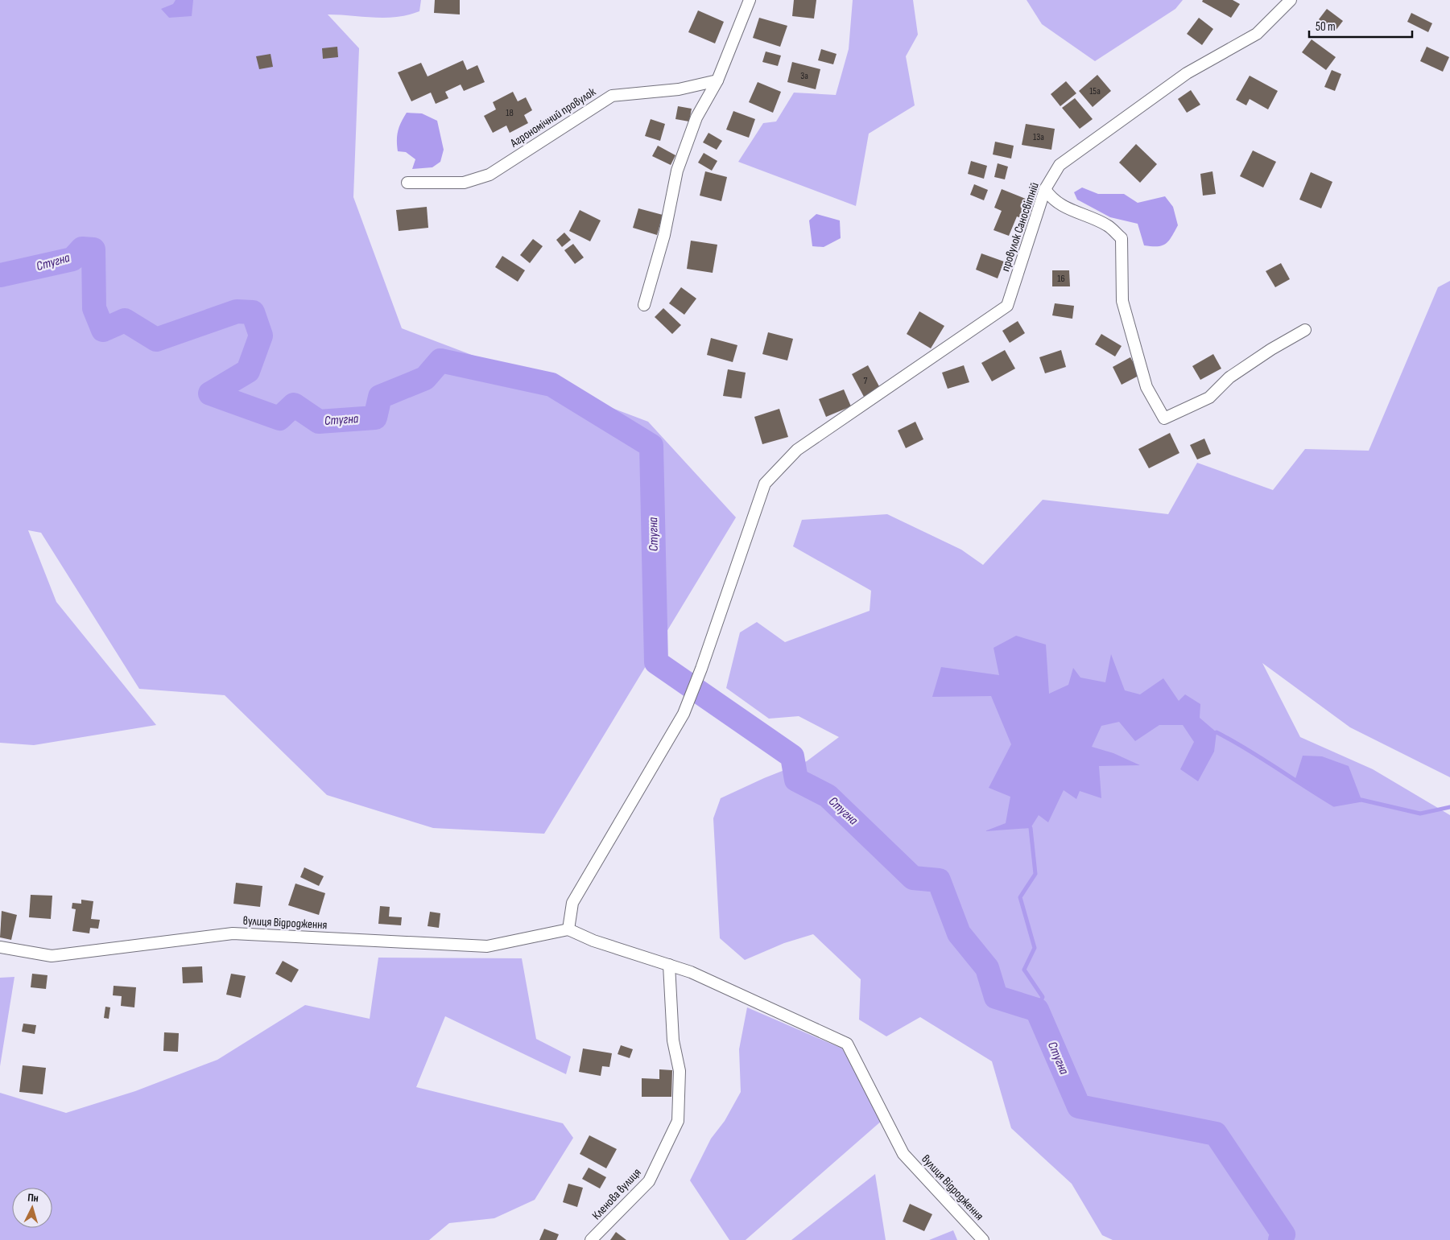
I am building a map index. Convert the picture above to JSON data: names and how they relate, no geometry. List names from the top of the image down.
{
  "streets": {
    "street": [
      "Агрономічний провулок",
      "провулок Саносвітній",
      "вулиця Відродження",
      "Кленова вулиця"
    ]
  },
  "crossings": [
    ["провулок Саносвітній", "вулиця Відродження"],
    ["вулиця Відродження", "Кленова вулиця"]
  ],
  "water": ["Стугна"],
  "house_numbers": [
    "3а",
    "15а",
    "18",
    "13а",
    "16",
    "7"
  ],
  "scale_bar": "50 m",
  "north": "top"
}
